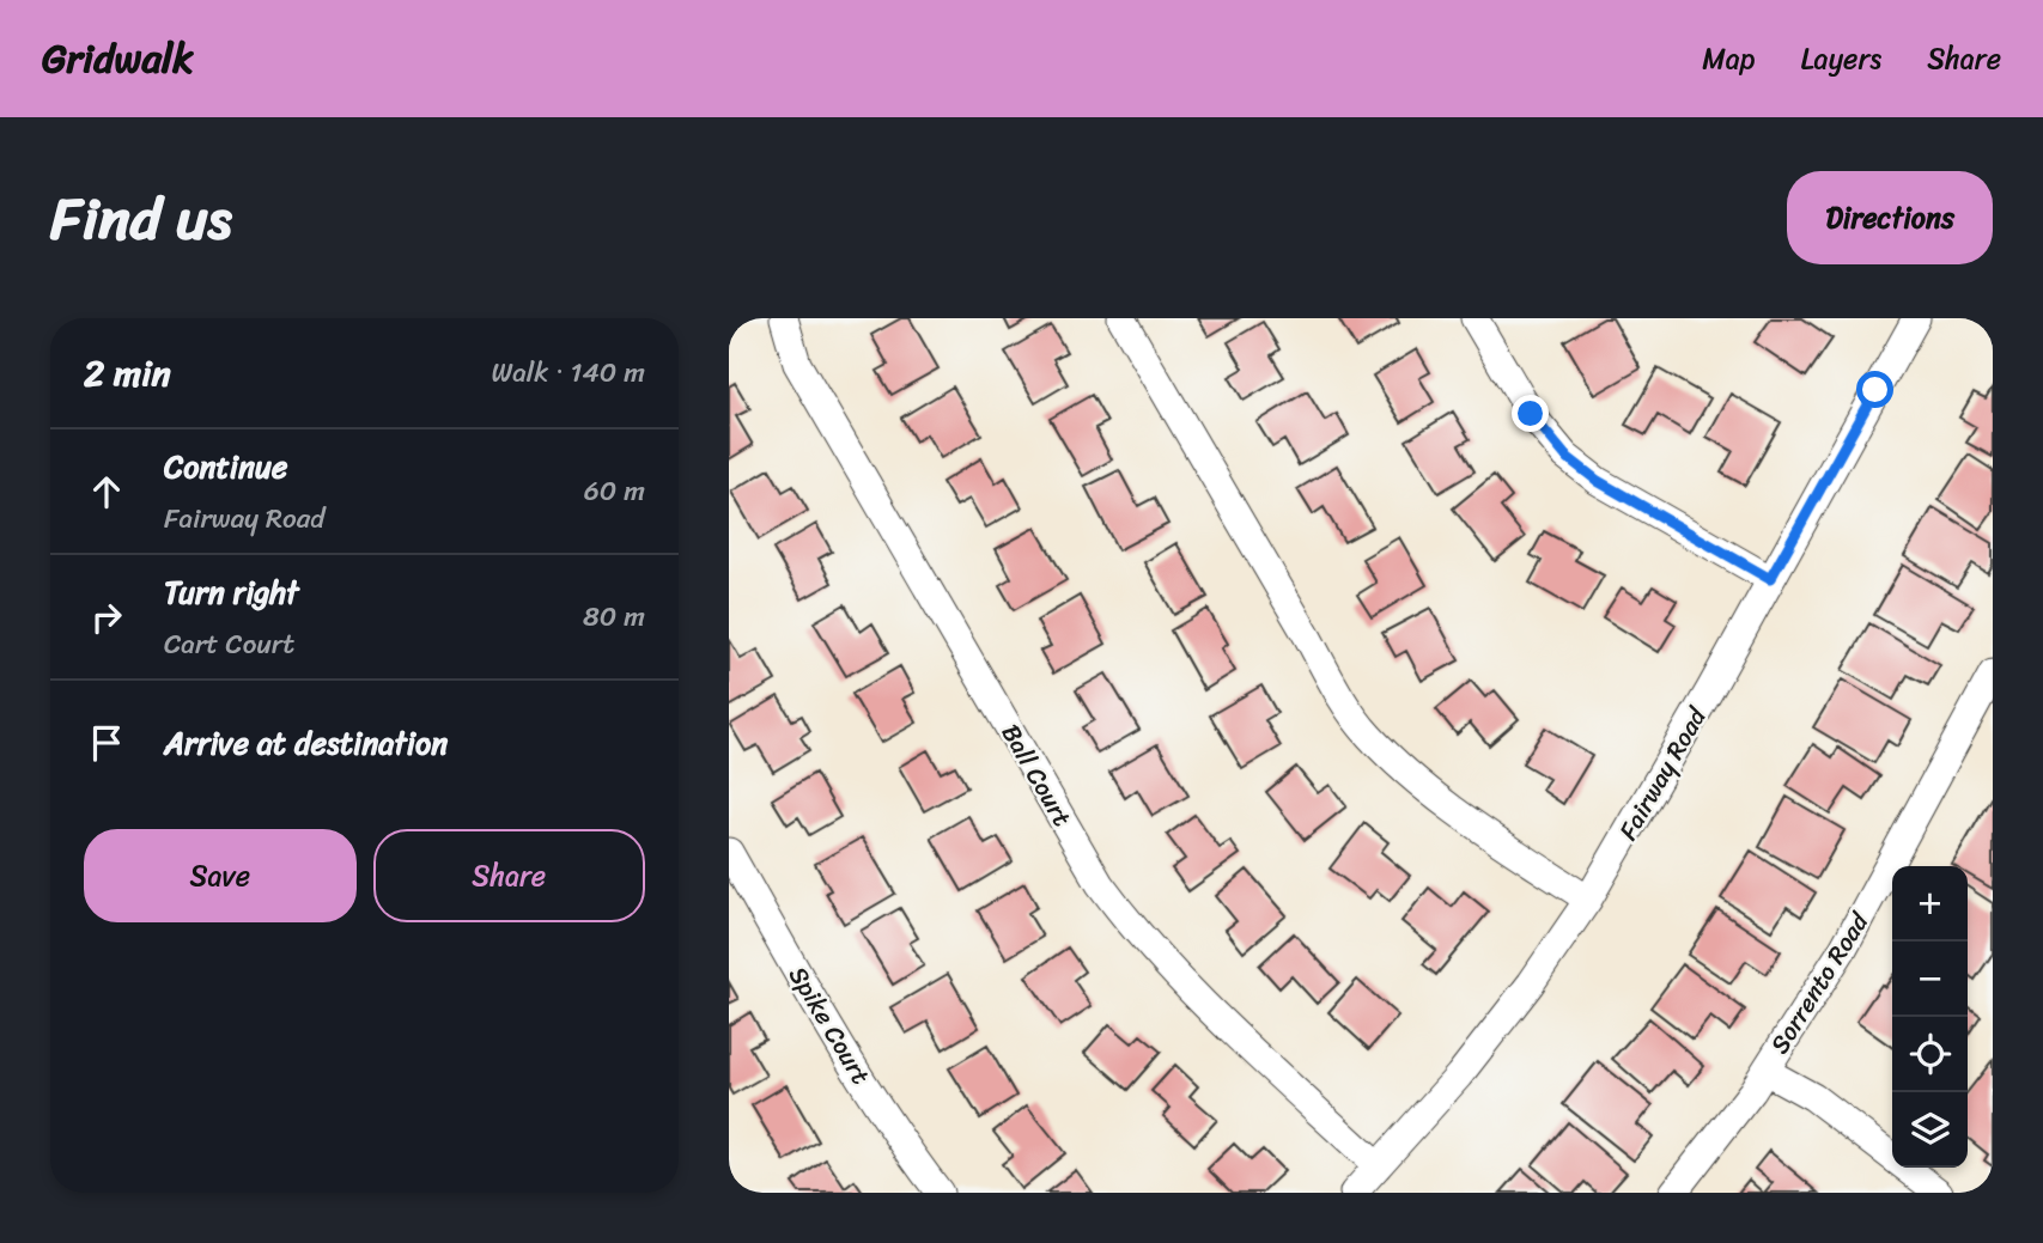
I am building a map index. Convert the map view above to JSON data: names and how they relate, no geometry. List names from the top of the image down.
{
  "streets": {
    "street": [
      "Fairway Road",
      "Ball Court",
      "Sorrento Road",
      "Spike Court"
    ]
  },
  "crossings": [
    ["Fairway Road", "Ball Court"]
  ],
  "page": {
    "header": "Gridwalk",
    "nav": ["Map", "Layers", "Share"],
    "title": "Find us",
    "buttons": [
      "Directions",
      ["Save", "Share"]
    ],
    "heading": ["2 min", "Walk · 140 m"],
    "list": [
      ["Continue", "Fairway Road", "60 m"],
      ["Turn right", "Cart Court", "80 m"],
      "Arrive at destination"
    ],
    "map_buttons": ["+", "−"]
  }
}
